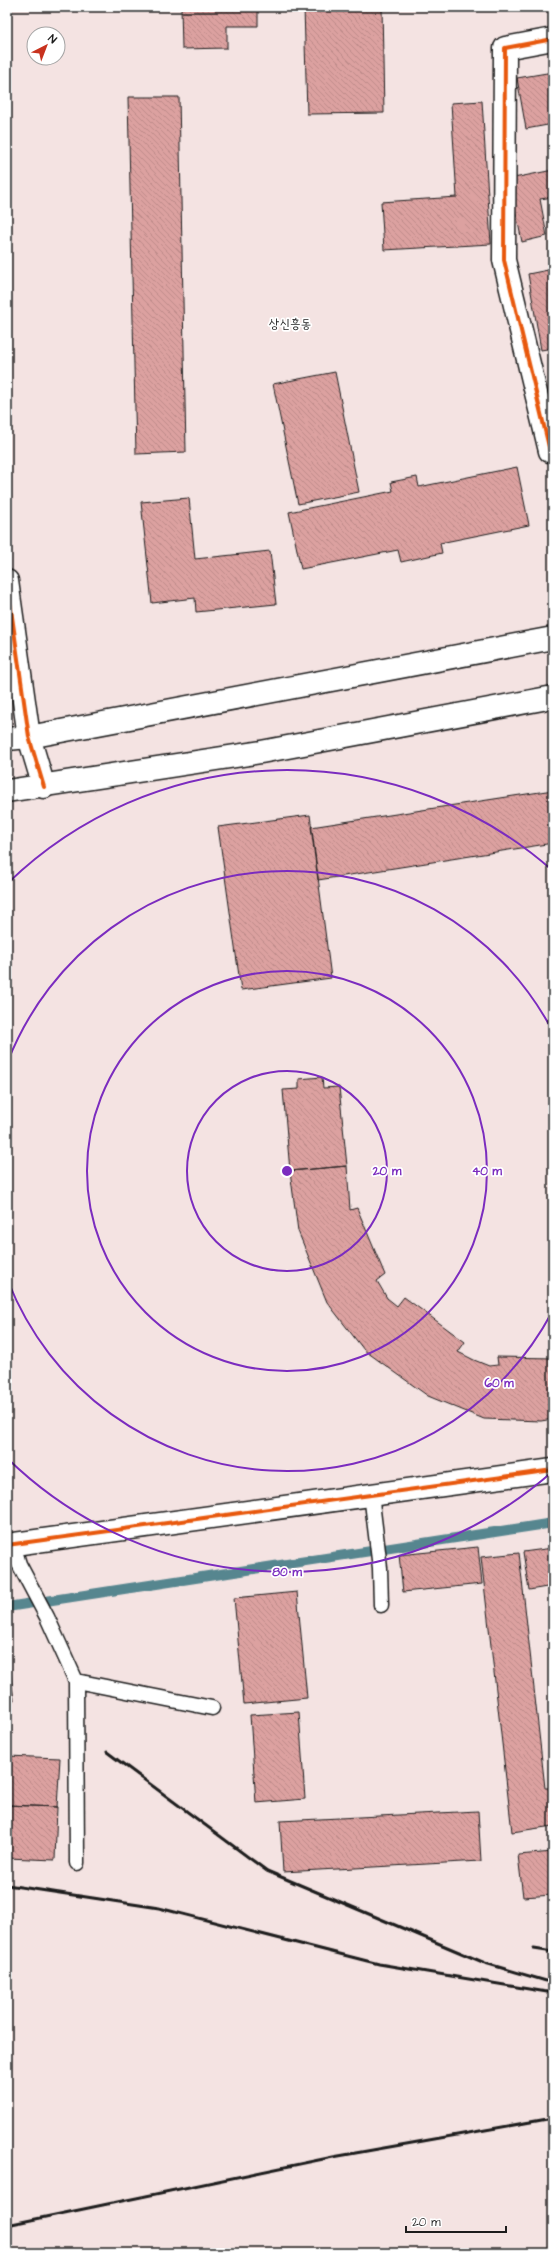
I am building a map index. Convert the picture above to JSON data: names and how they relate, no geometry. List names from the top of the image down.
{
  "districts": ["상신흥동"],
  "scale_bar": "20 m",
  "north": "top right",
  "rings": [
    "20 m",
    "40 m",
    "60 m",
    "80 m"
  ]
}
